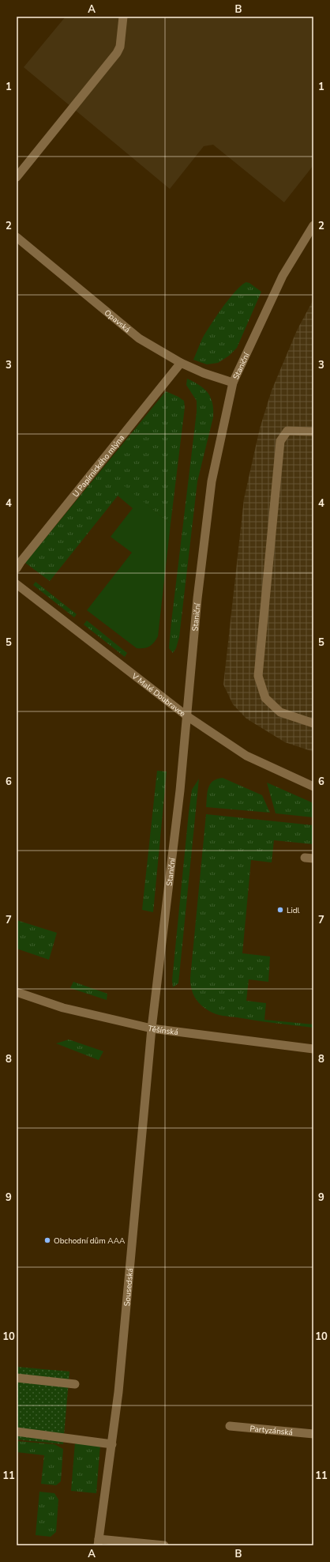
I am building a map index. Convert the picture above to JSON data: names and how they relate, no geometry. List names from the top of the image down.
{
  "streets": {
    "street": [
      "Opavská",
      "Staniční",
      "U Papírnického mlýna",
      "V Malé Doubravce",
      "Těšínská",
      "Sousedská",
      "Partyzánská"
    ]
  },
  "crossings": [
    ["Opavská", "Staniční"],
    ["Opavská", "U Papírnického mlýna"],
    ["Staniční", "V Malé Doubravce"],
    ["Staniční", "Těšínská"],
    ["Staniční", "Sousedská"],
    ["Těšínská", "Sousedská"]
  ],
  "places": ["Lidl", "Obchodní dům AAA"],
  "grid": {
    "columns": ["A", "B"],
    "rows": [
      "1",
      "2",
      "3",
      "4",
      "5",
      "6",
      "7",
      "8",
      "9",
      "10",
      "11"
    ]
  }
}
